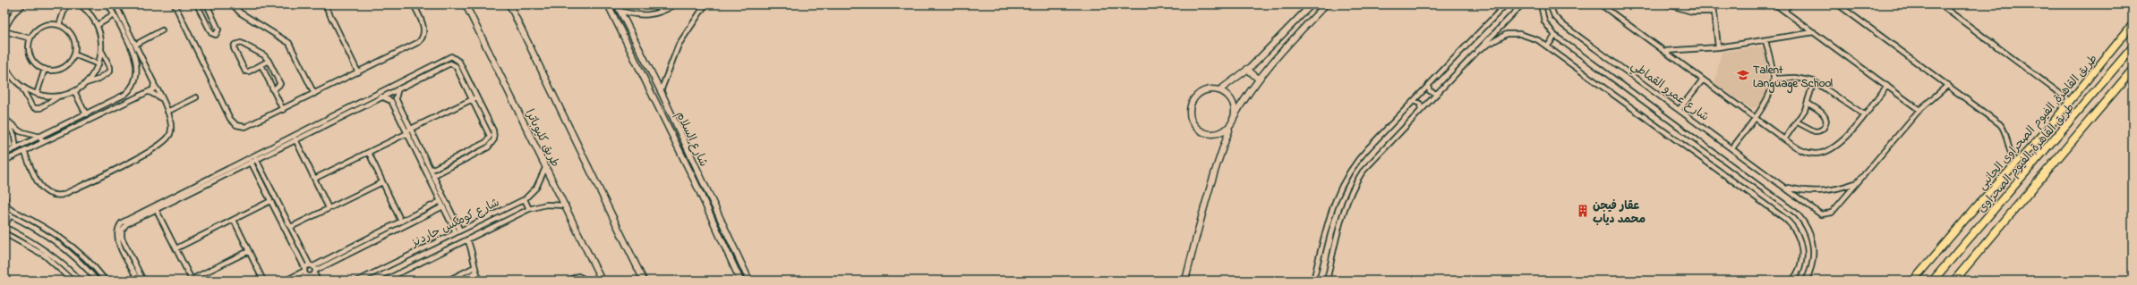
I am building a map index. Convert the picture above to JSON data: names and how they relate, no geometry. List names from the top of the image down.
{
  "streets": {
    "highway": ["طريق القاهرة, الفيوم الصحراوى"],
    "main road": ["طريق القاهرة, الفيوم الصحراوى الجانبى", "طريق كليوباترا", "شارع السلام"],
    "street": ["شارع عمرو القماطي", "شارع كومكس جاردنز"]
  },
  "crossings": [
    ["طريق كليوباترا", "شارع كومكس جاردنز"]
  ],
  "places": {
    "school or university": ["Talent Language School"],
    "building": ["عقار فيجن محمد دياب"]
  }
}
